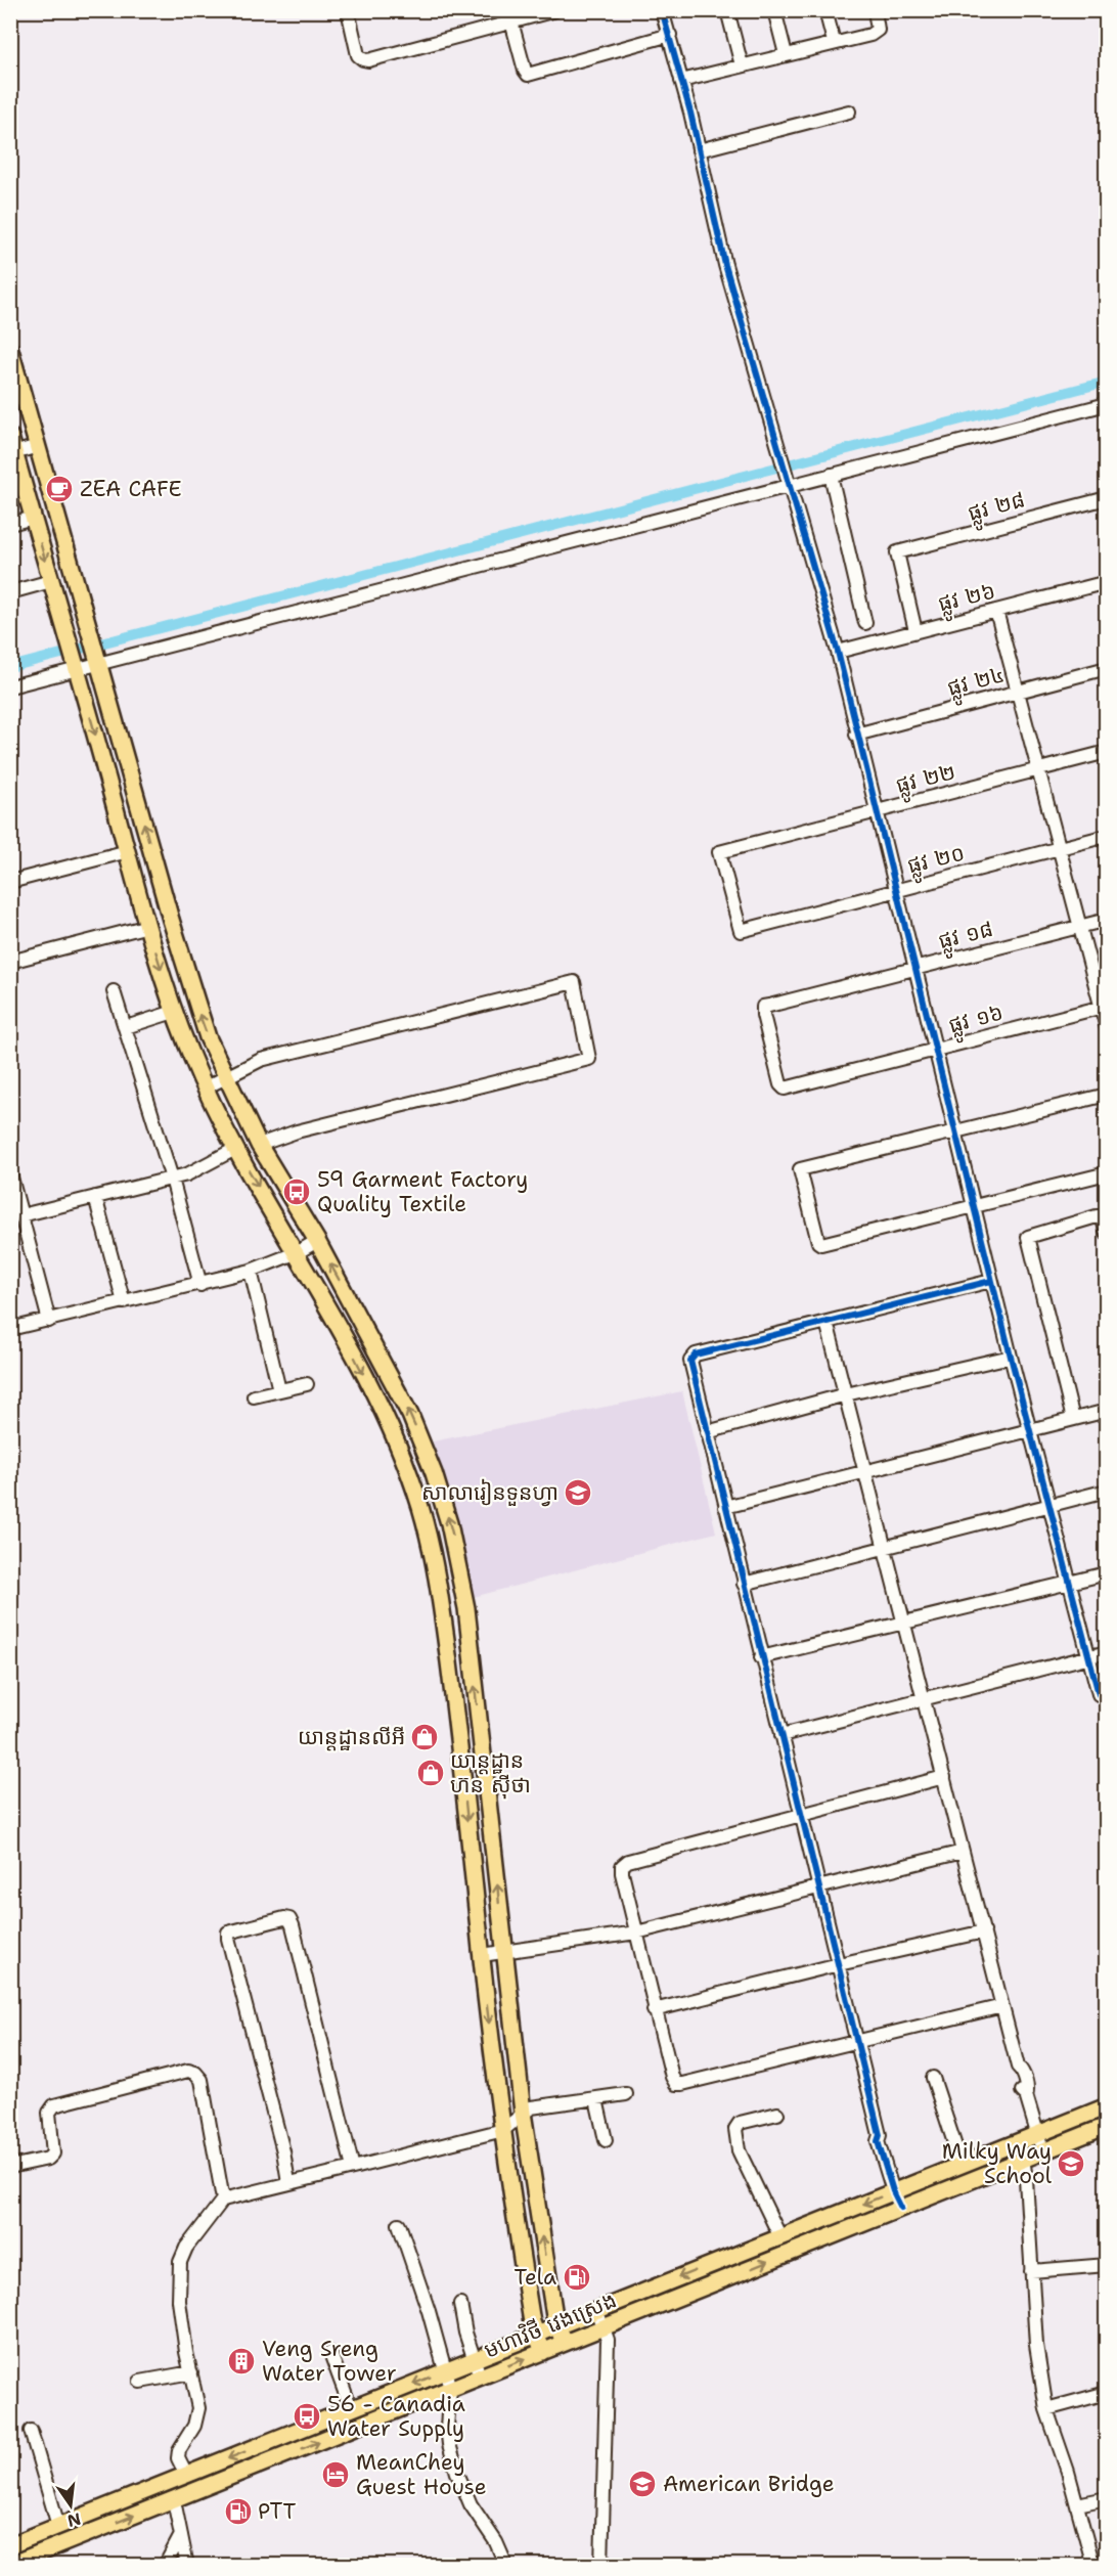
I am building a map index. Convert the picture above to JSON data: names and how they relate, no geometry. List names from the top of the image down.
{
  "streets": {
    "main road": ["មហាវិថី វេងស្រេង"],
    "street": [
      "ផ្លូវ ២៨",
      "ផ្លូវ ២៦",
      "ផ្លូវ ២៤",
      "ផ្លូវ ២២",
      "ផ្លូវ ២០",
      "ផ្លូវ ១៨",
      "ផ្លូវ ១៦"
    ]
  },
  "crossings": [
    ["ផ្លូវ ២៨", "ផ្លូវ ២៦"],
    ["ផ្លូវ ២២", "ផ្លូវ ២០"],
    ["ផ្លូវ ១៨", "ផ្លូវ ១៦"]
  ],
  "places": {
    "cafe": ["ZEA CAFE"],
    "bus stop": ["59 Garment Factory Quality Textile", "56 - Canadia Water Supply"],
    "school or university": ["សាលារៀនទួនហ្វា", "Milky Way School", "American Bridge"],
    "shop": ["យាន្ដដ្ឋានលីអី", "យាន្ដដ្ឋាន ហ៊ន ស៊ីថា"],
    "fuel station": ["Tela", "PTT"],
    "building": ["Veng Sreng Water Tower"],
    "hotel": ["MeanChey Guest House"]
  },
  "north": "bottom"
}
